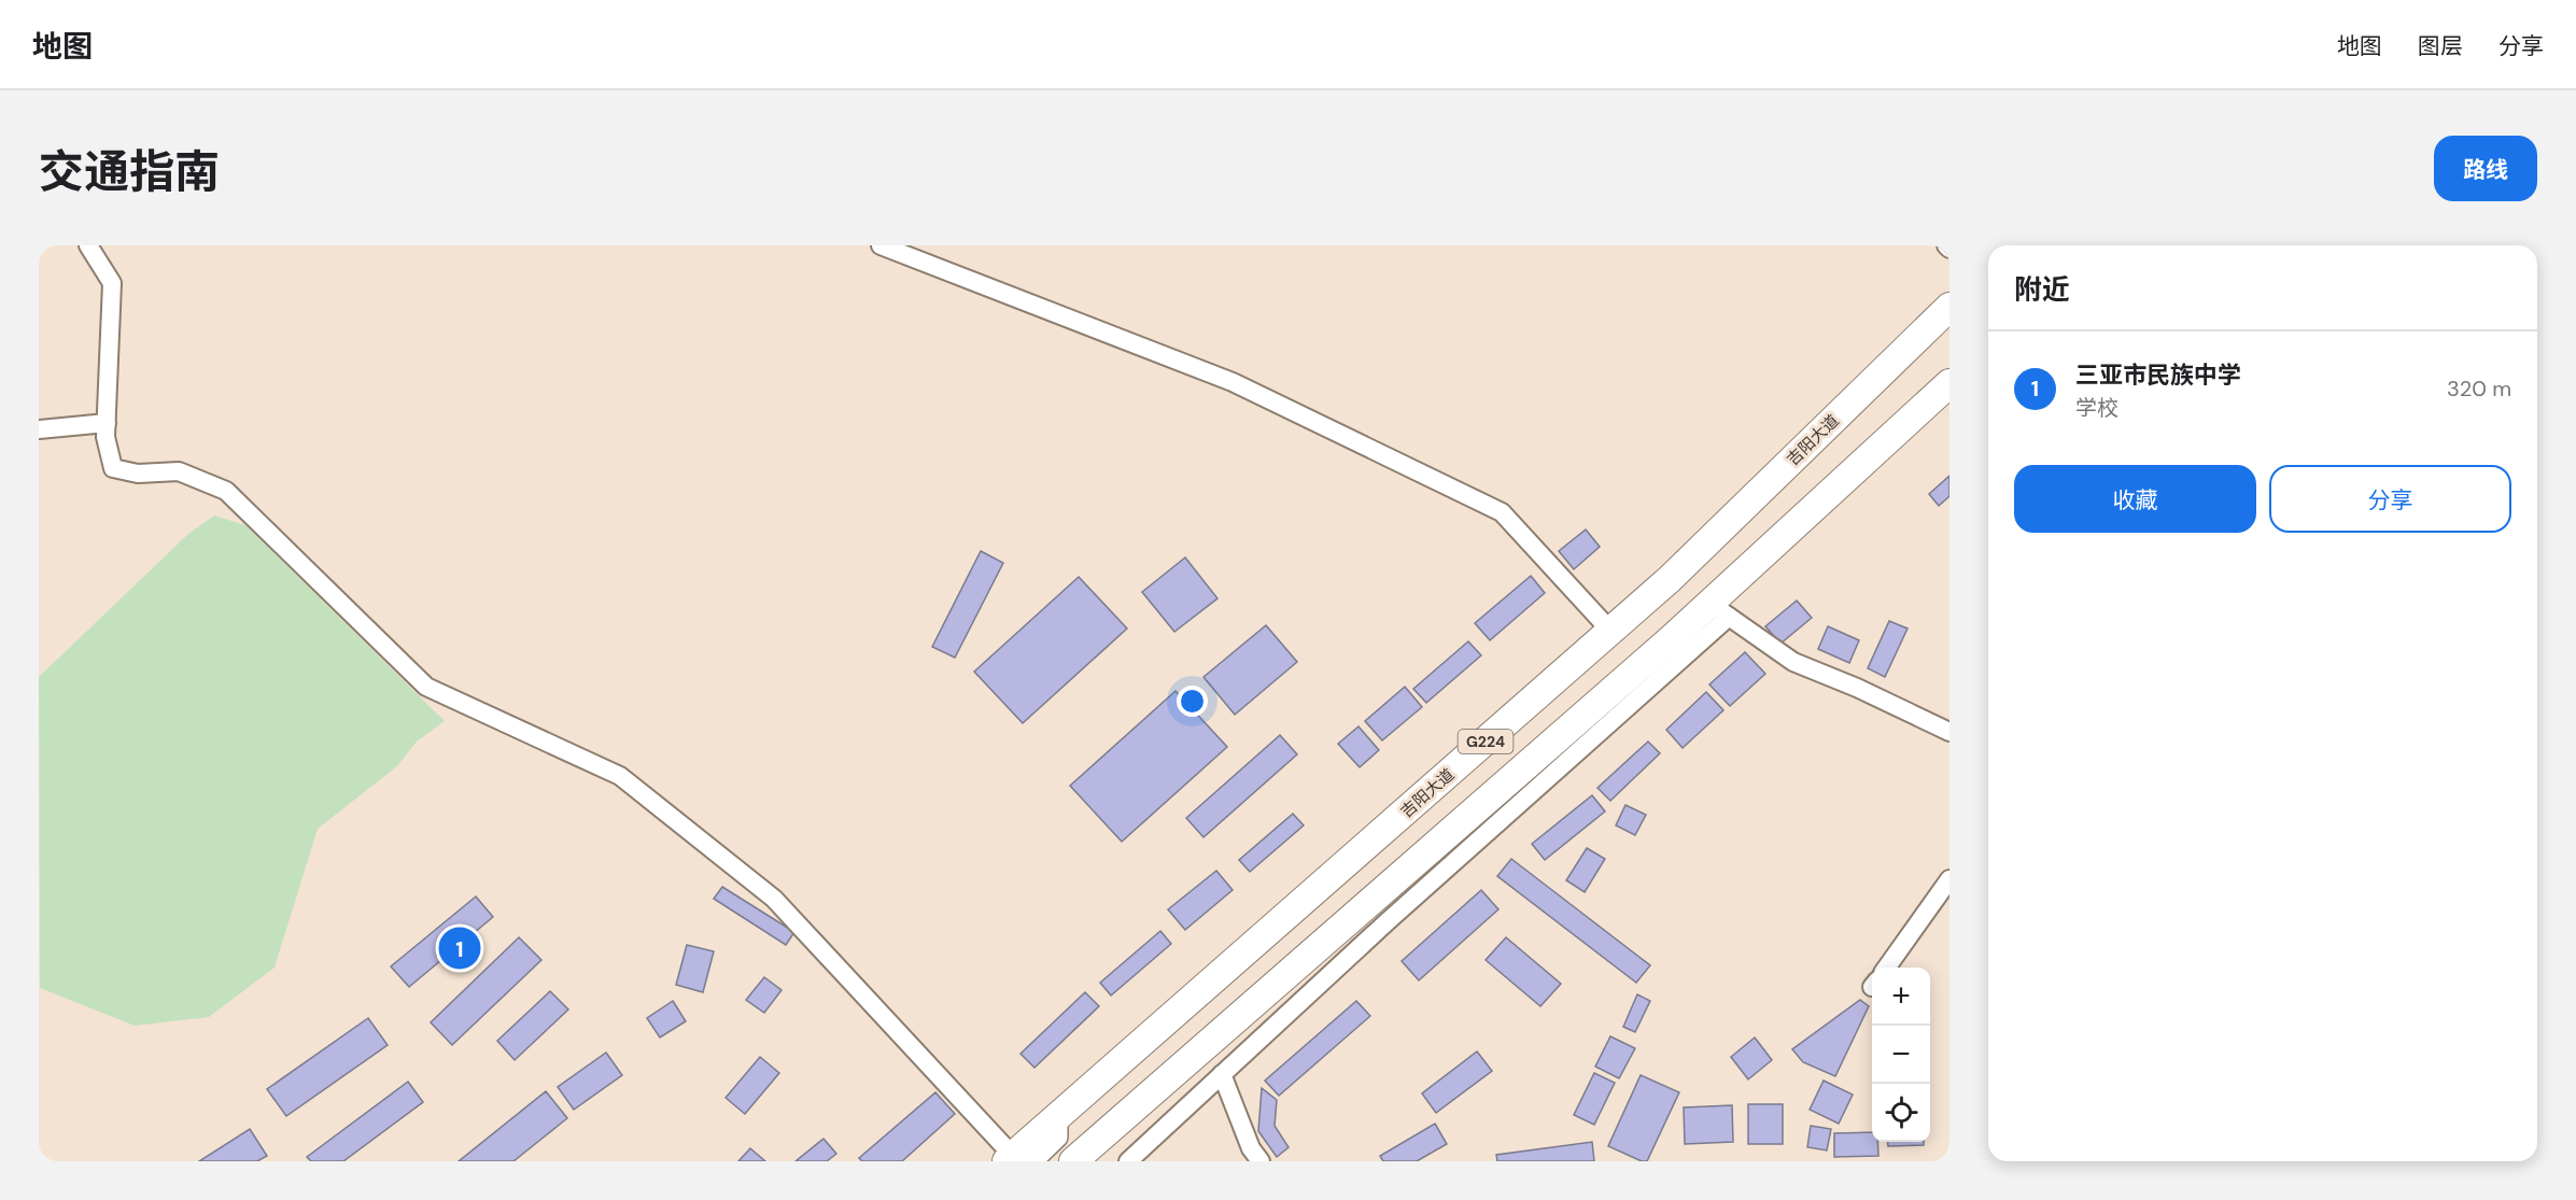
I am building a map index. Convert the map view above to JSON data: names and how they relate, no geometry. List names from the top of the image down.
{
  "streets": {
    "highway": ["吉阳大道", "G224"]
  },
  "page": {
    "header": "地图",
    "nav": ["地图", "图层", "分享"],
    "title": "交通指南",
    "buttons": [
      "路线",
      ["收藏", "分享"]
    ],
    "heading": "附近",
    "list": [
      {
        "mark": "1",
        "name": "三亚市民族中学",
        "note": "学校",
        "value": "320 m"
      }
    ],
    "pins": "1",
    "map_buttons": ["+", "−"]
  }
}
